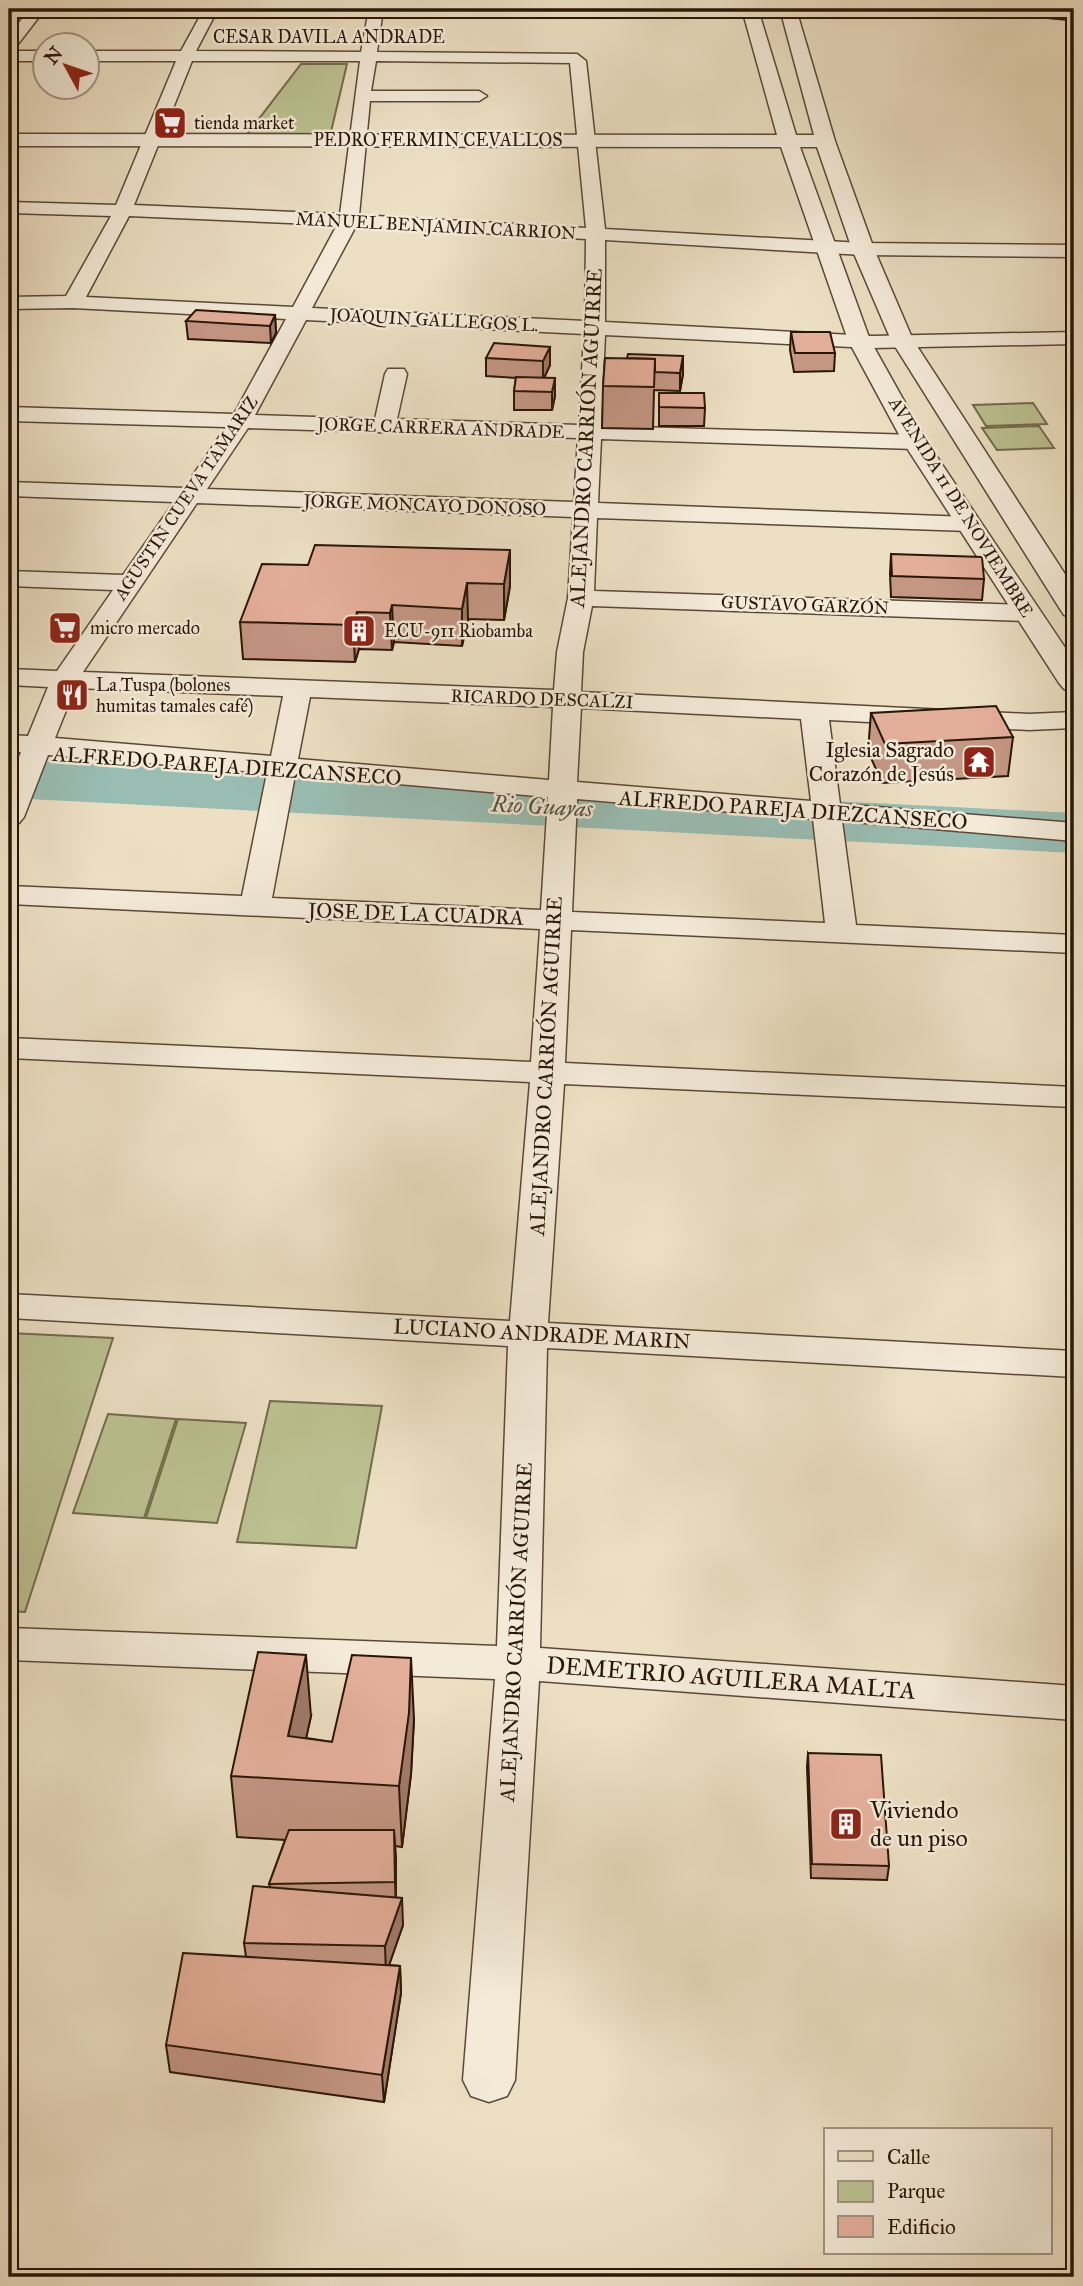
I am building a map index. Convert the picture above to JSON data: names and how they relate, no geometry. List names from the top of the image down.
{
  "streets": {
    "street": [
      "CESAR DAVILA ANDRADE",
      "PEDRO FERMIN CEVALLOS",
      "MANUEL BENJAMIN CARRION",
      "JOAQUIN GALLEGOS L.",
      "JORGE CARRERA ANDRADE",
      "ALEJANDRO CARRIÓN AGUIRRE",
      "AGUSTIN CUEVA TAMARIZ",
      "JORGE MONCAYO DONOSO",
      "AVENIDA 11 DE NOVIEMBRE",
      "GUSTAVO GARZÓN",
      "RICARDO DESCALZI",
      "ALFREDO PAREJA DIEZCANSECO",
      "JOSE DE LA CUADRA",
      "LUCIANO ANDRADE MARIN",
      "DEMETRIO AGUILERA MALTA"
    ]
  },
  "crossings": [
    ["CESAR DAVILA ANDRADE", "ALEJANDRO CARRIÓN AGUIRRE"],
    ["CESAR DAVILA ANDRADE", "AGUSTIN CUEVA TAMARIZ"],
    ["PEDRO FERMIN CEVALLOS", "ALEJANDRO CARRIÓN AGUIRRE"],
    ["PEDRO FERMIN CEVALLOS", "AGUSTIN CUEVA TAMARIZ"],
    ["PEDRO FERMIN CEVALLOS", "AVENIDA 11 DE NOVIEMBRE"],
    ["MANUEL BENJAMIN CARRION", "ALEJANDRO CARRIÓN AGUIRRE"],
    ["MANUEL BENJAMIN CARRION", "AGUSTIN CUEVA TAMARIZ"],
    ["MANUEL BENJAMIN CARRION", "AVENIDA 11 DE NOVIEMBRE"],
    ["JOAQUIN GALLEGOS L.", "ALEJANDRO CARRIÓN AGUIRRE"],
    ["JOAQUIN GALLEGOS L.", "AGUSTIN CUEVA TAMARIZ"],
    ["JOAQUIN GALLEGOS L.", "AVENIDA 11 DE NOVIEMBRE"],
    ["JORGE CARRERA ANDRADE", "ALEJANDRO CARRIÓN AGUIRRE"],
    ["JORGE CARRERA ANDRADE", "AGUSTIN CUEVA TAMARIZ"],
    ["JORGE CARRERA ANDRADE", "AVENIDA 11 DE NOVIEMBRE"],
    ["ALEJANDRO CARRIÓN AGUIRRE", "JORGE MONCAYO DONOSO"],
    ["ALEJANDRO CARRIÓN AGUIRRE", "GUSTAVO GARZÓN"],
    ["ALEJANDRO CARRIÓN AGUIRRE", "RICARDO DESCALZI"],
    ["ALEJANDRO CARRIÓN AGUIRRE", "JOSE DE LA CUADRA"],
    ["ALEJANDRO CARRIÓN AGUIRRE", "LUCIANO ANDRADE MARIN"],
    ["ALEJANDRO CARRIÓN AGUIRRE", "DEMETRIO AGUILERA MALTA"],
    ["AGUSTIN CUEVA TAMARIZ", "JORGE MONCAYO DONOSO"],
    ["AGUSTIN CUEVA TAMARIZ", "RICARDO DESCALZI"],
    ["JORGE MONCAYO DONOSO", "AVENIDA 11 DE NOVIEMBRE"],
    ["AVENIDA 11 DE NOVIEMBRE", "GUSTAVO GARZÓN"]
  ],
  "water": ["Rio Guayas"],
  "places": {
    "supermarket": ["tienda market", "micro mercado"],
    "building": ["ECU-911 Riobamba", "Viviendo de un piso"],
    "restaurant": ["La Tuspa (bolones humitas tamales café)"],
    "temple": ["Iglesia Sagrado Corazón de Jesús"]
  },
  "legend": ["Calle", "Parque", "Edificio"],
  "north": "top left"
}
